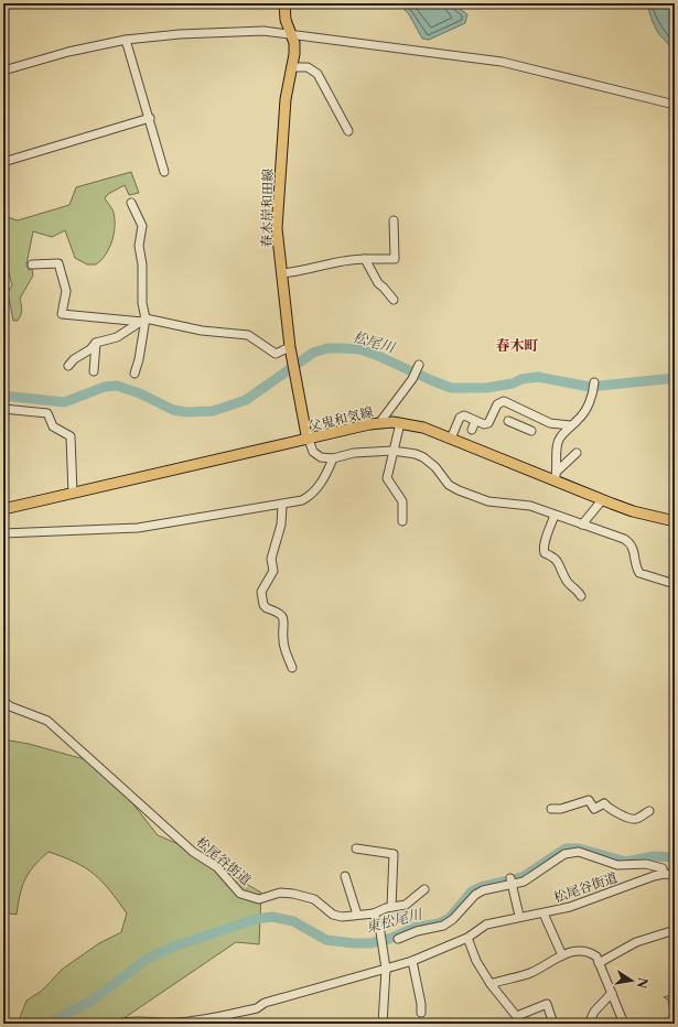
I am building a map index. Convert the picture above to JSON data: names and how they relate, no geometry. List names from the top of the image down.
{
  "streets": {
    "main road": ["春木岸和田線", "父鬼和気線"],
    "street": ["松尾谷街道"]
  },
  "crossings": [
    ["春木岸和田線", "父鬼和気線"]
  ],
  "districts": ["春木町"],
  "water": ["松尾川", "東松尾川"],
  "north": "right"
}
